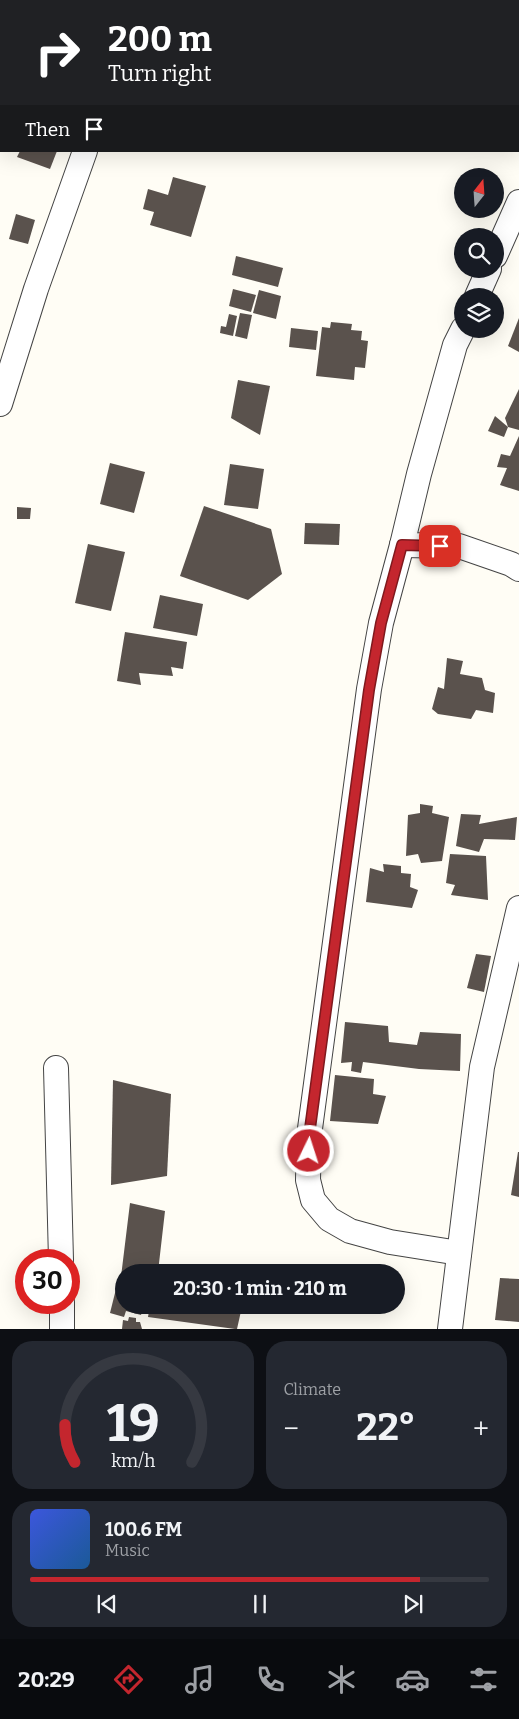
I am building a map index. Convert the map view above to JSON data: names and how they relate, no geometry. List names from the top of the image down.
{
  "north": "top",
  "page": {
    "turn": ["200 m", "Turn right"],
    "then": "Then",
    "limit": "30",
    "trip": "20:30 · 1 min · 210 m",
    "tile": "Climate",
    "heat": ["−", "22°", "+"],
    "song": ["100.6 FM", "Music"],
    "tabs": "20:29",
    "gauge": ["19", "km/h"]
  }
}
